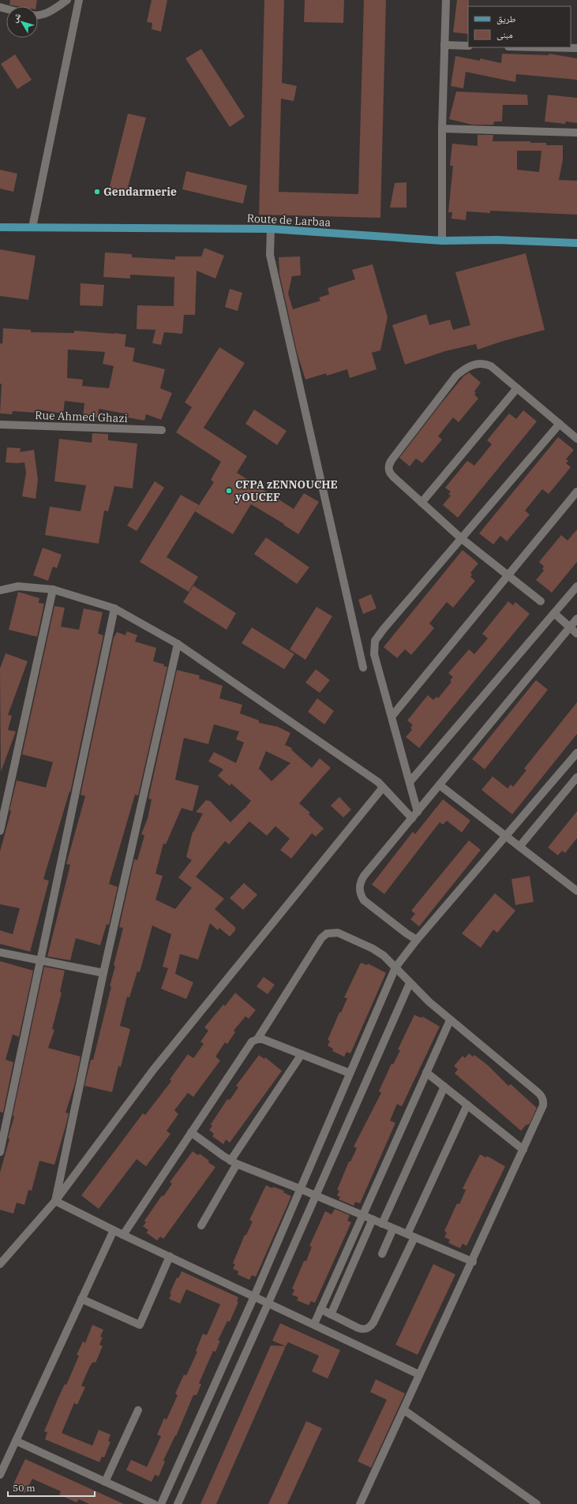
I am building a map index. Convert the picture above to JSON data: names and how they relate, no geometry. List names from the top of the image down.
{
  "streets": {
    "main road": ["Route de Larbaa"],
    "street": ["Rue Ahmed Ghazi"]
  },
  "places": ["Gendarmerie", "CFPA zENNOUCHE yOUCEF"],
  "legend": ["طريق", "مبنى"],
  "scale_bar": "50 m",
  "north": "top left"
}
